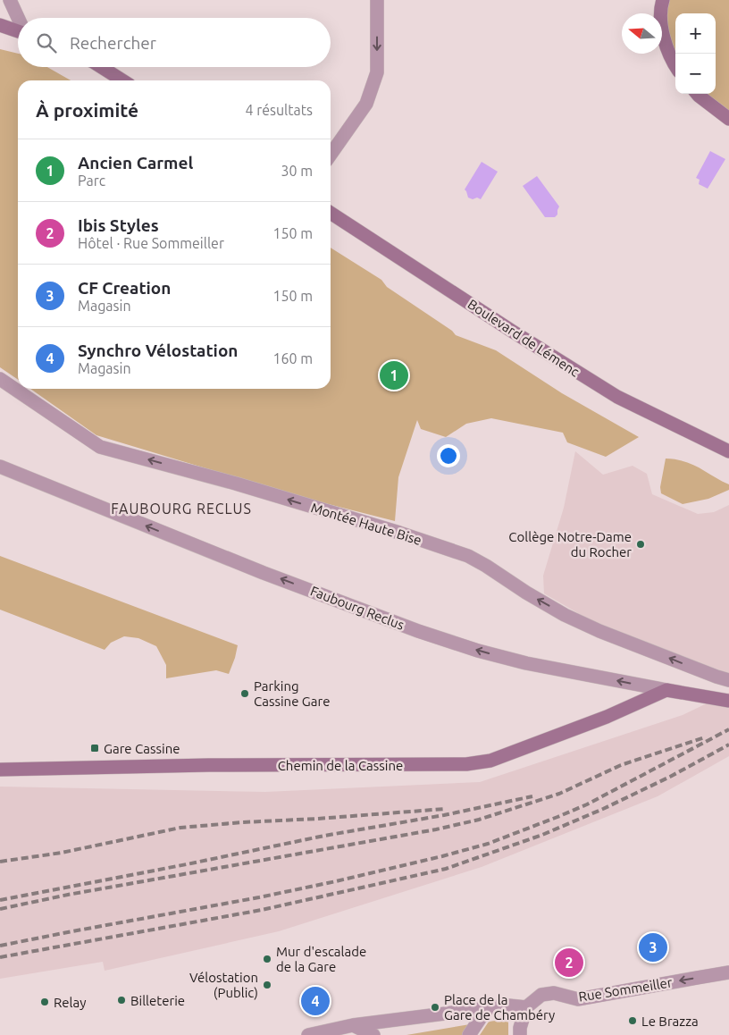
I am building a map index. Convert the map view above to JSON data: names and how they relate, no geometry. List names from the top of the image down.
{
  "streets": {
    "main road": ["Boulevard de Lémenc", "Faubourg Reclus", "Chemin de la Cassine"],
    "street": ["Montée Haute Bise", "Rue Sommeiller"]
  },
  "crossings": [
    ["Faubourg Reclus", "Chemin de la Cassine"]
  ],
  "one_way": ["Montée Haute Bise", "Faubourg Reclus", "Rue Sommeiller"],
  "districts": ["FAUBOURG RECLUS"],
  "places": {
    "other": [
      "Collège Notre-Dame du Rocher",
      "Parking Cassine Gare",
      "Mur d'escalade de la Gare",
      "Vélostation (Public)",
      "Billeterie",
      "Relay",
      "Place de la Gare de Chambéry",
      "Le Brazza"
    ],
    "transit": ["Gare Cassine"]
  },
  "north": "left",
  "page": {
    "map_buttons": ["+", "−"],
    "search": "Rechercher",
    "heading": ["À proximité", "4 résultats"],
    "list": [
      {
        "mark": "1",
        "name": "Ancien Carmel",
        "note": "Parc",
        "value": "30 m"
      },
      {
        "mark": "2",
        "name": "Ibis Styles",
        "note": "Hôtel · Rue Sommeiller",
        "value": "150 m"
      },
      {
        "mark": "3",
        "name": "CF Creation",
        "note": "Magasin",
        "value": "150 m"
      },
      {
        "mark": "4",
        "name": "Synchro Vélostation",
        "note": "Magasin",
        "value": "160 m"
      }
    ],
    "pins": [
      "1",
      "3",
      "2",
      "4"
    ]
  }
}
